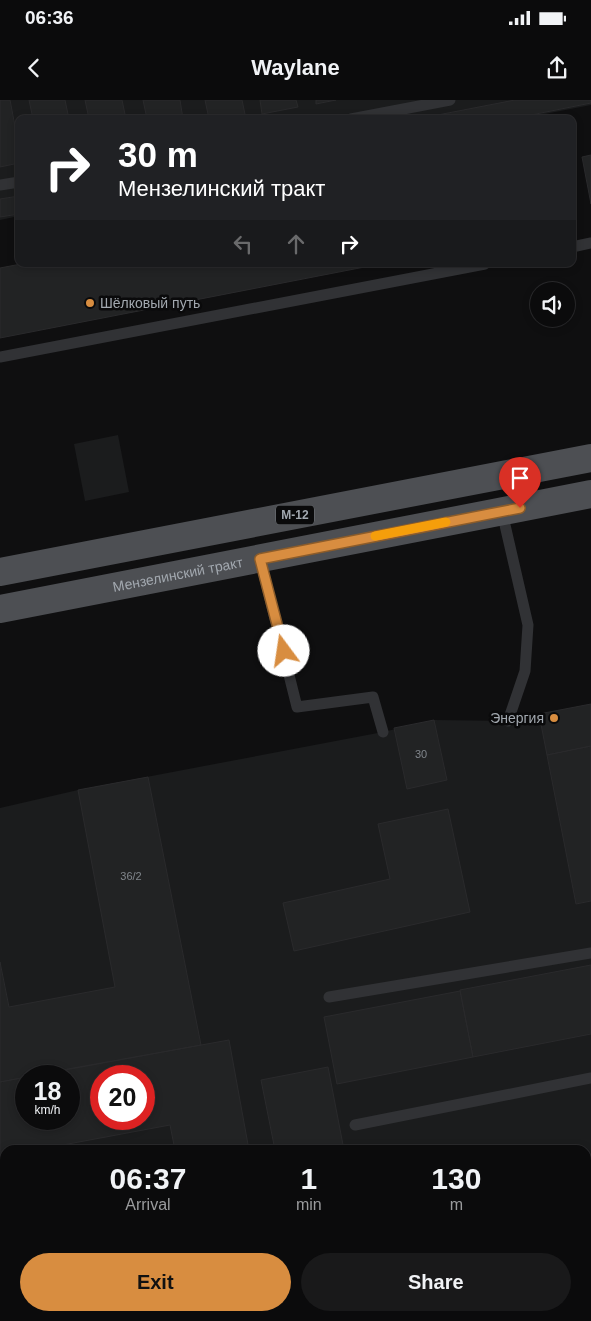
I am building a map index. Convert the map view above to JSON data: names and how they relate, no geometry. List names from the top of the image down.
{
  "streets": {
    "main road": ["М-12", "Мензелинский тракт"]
  },
  "places": ["Шёлковый путь", "Энергия"],
  "house_numbers": ["30", "36/2"],
  "page": {
    "status": "06:36",
    "header": "Waylane",
    "turn": ["30 m", "Мензелинский тракт"],
    "speed": "18 km/h",
    "limit": "20",
    "eta": [
      "06:37",
      "Arrival",
      "1",
      "min",
      "130",
      "m"
    ],
    "buttons": ["Exit", "Share"]
  }
}
